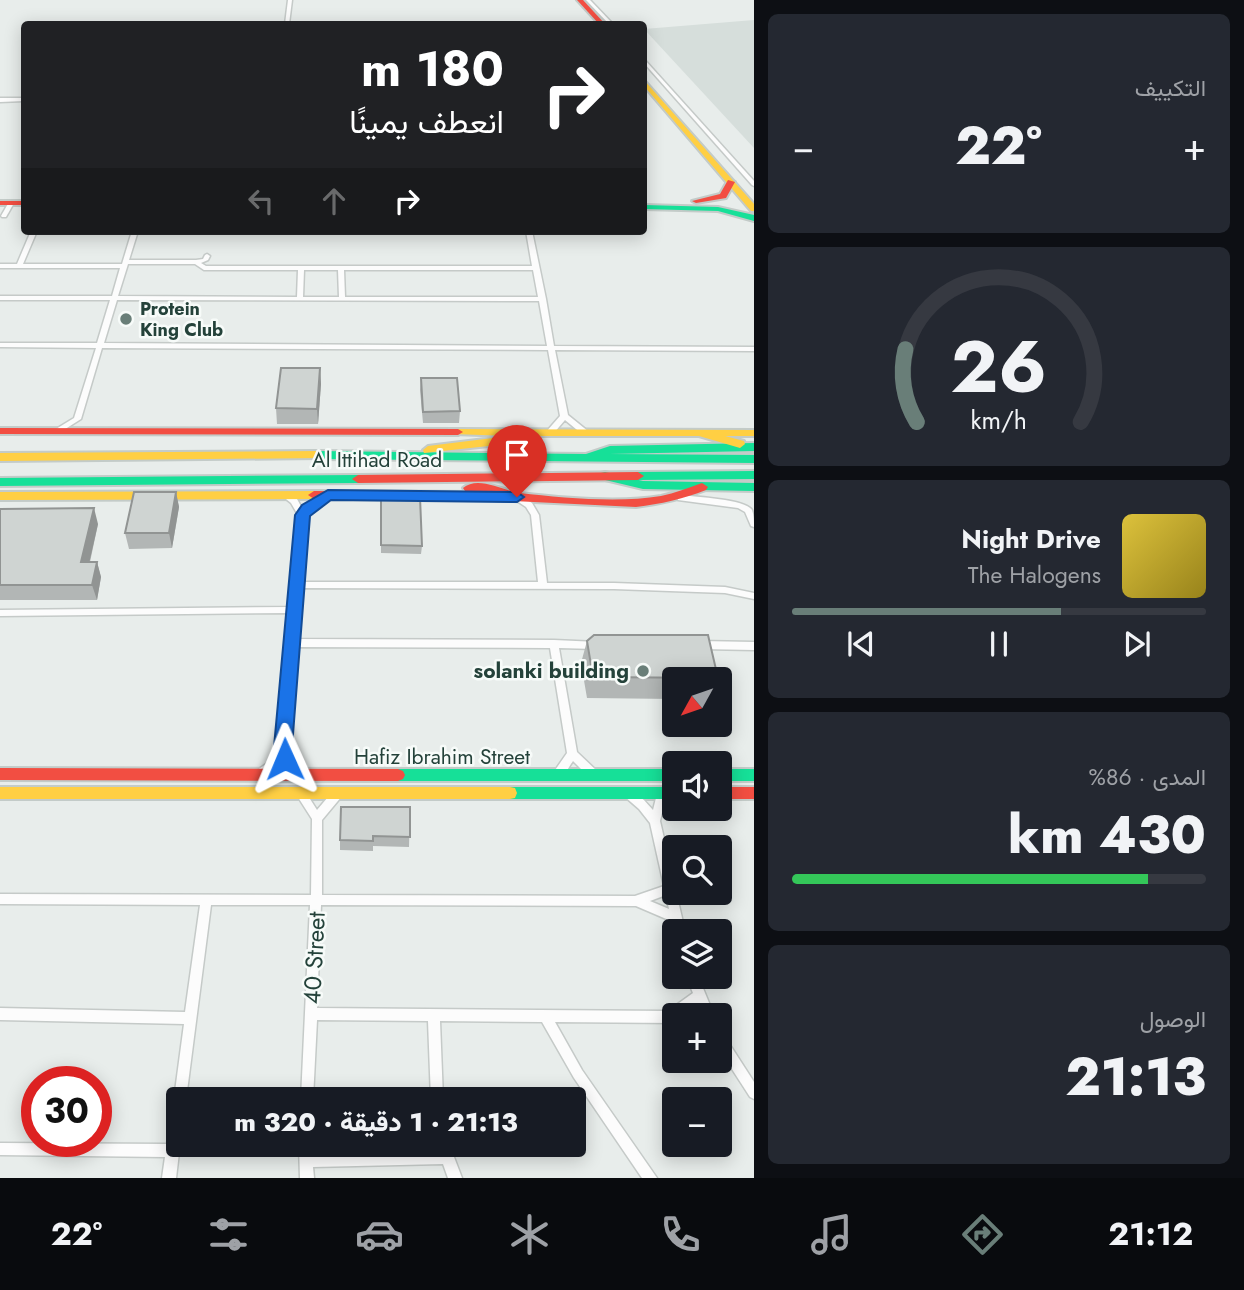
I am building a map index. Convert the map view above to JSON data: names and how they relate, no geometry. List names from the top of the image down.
{
  "streets": {
    "main road": ["Al Ittihad Road", "Hafiz Ibrahim Street"],
    "street": ["40 Street"]
  },
  "places": ["Protein King Club", "solanki building"],
  "north": "bottom left",
  "page": {
    "tile": [
      "التكييف",
      ["المدى · 86%", "430 km"],
      ["الوصول", "21:13"]
    ],
    "turn": ["180 m", "انعطف يمينًا"],
    "heat": ["−", "22°", "+"],
    "song": ["Night Drive", "The Halogens"],
    "map_buttons": ["+", "−"],
    "limit": "30",
    "trip": "21:13 · 1 دقيقة · 320 m",
    "tabs": ["21:12", "22°"],
    "gauge": ["26", "km/h"]
  }
}
